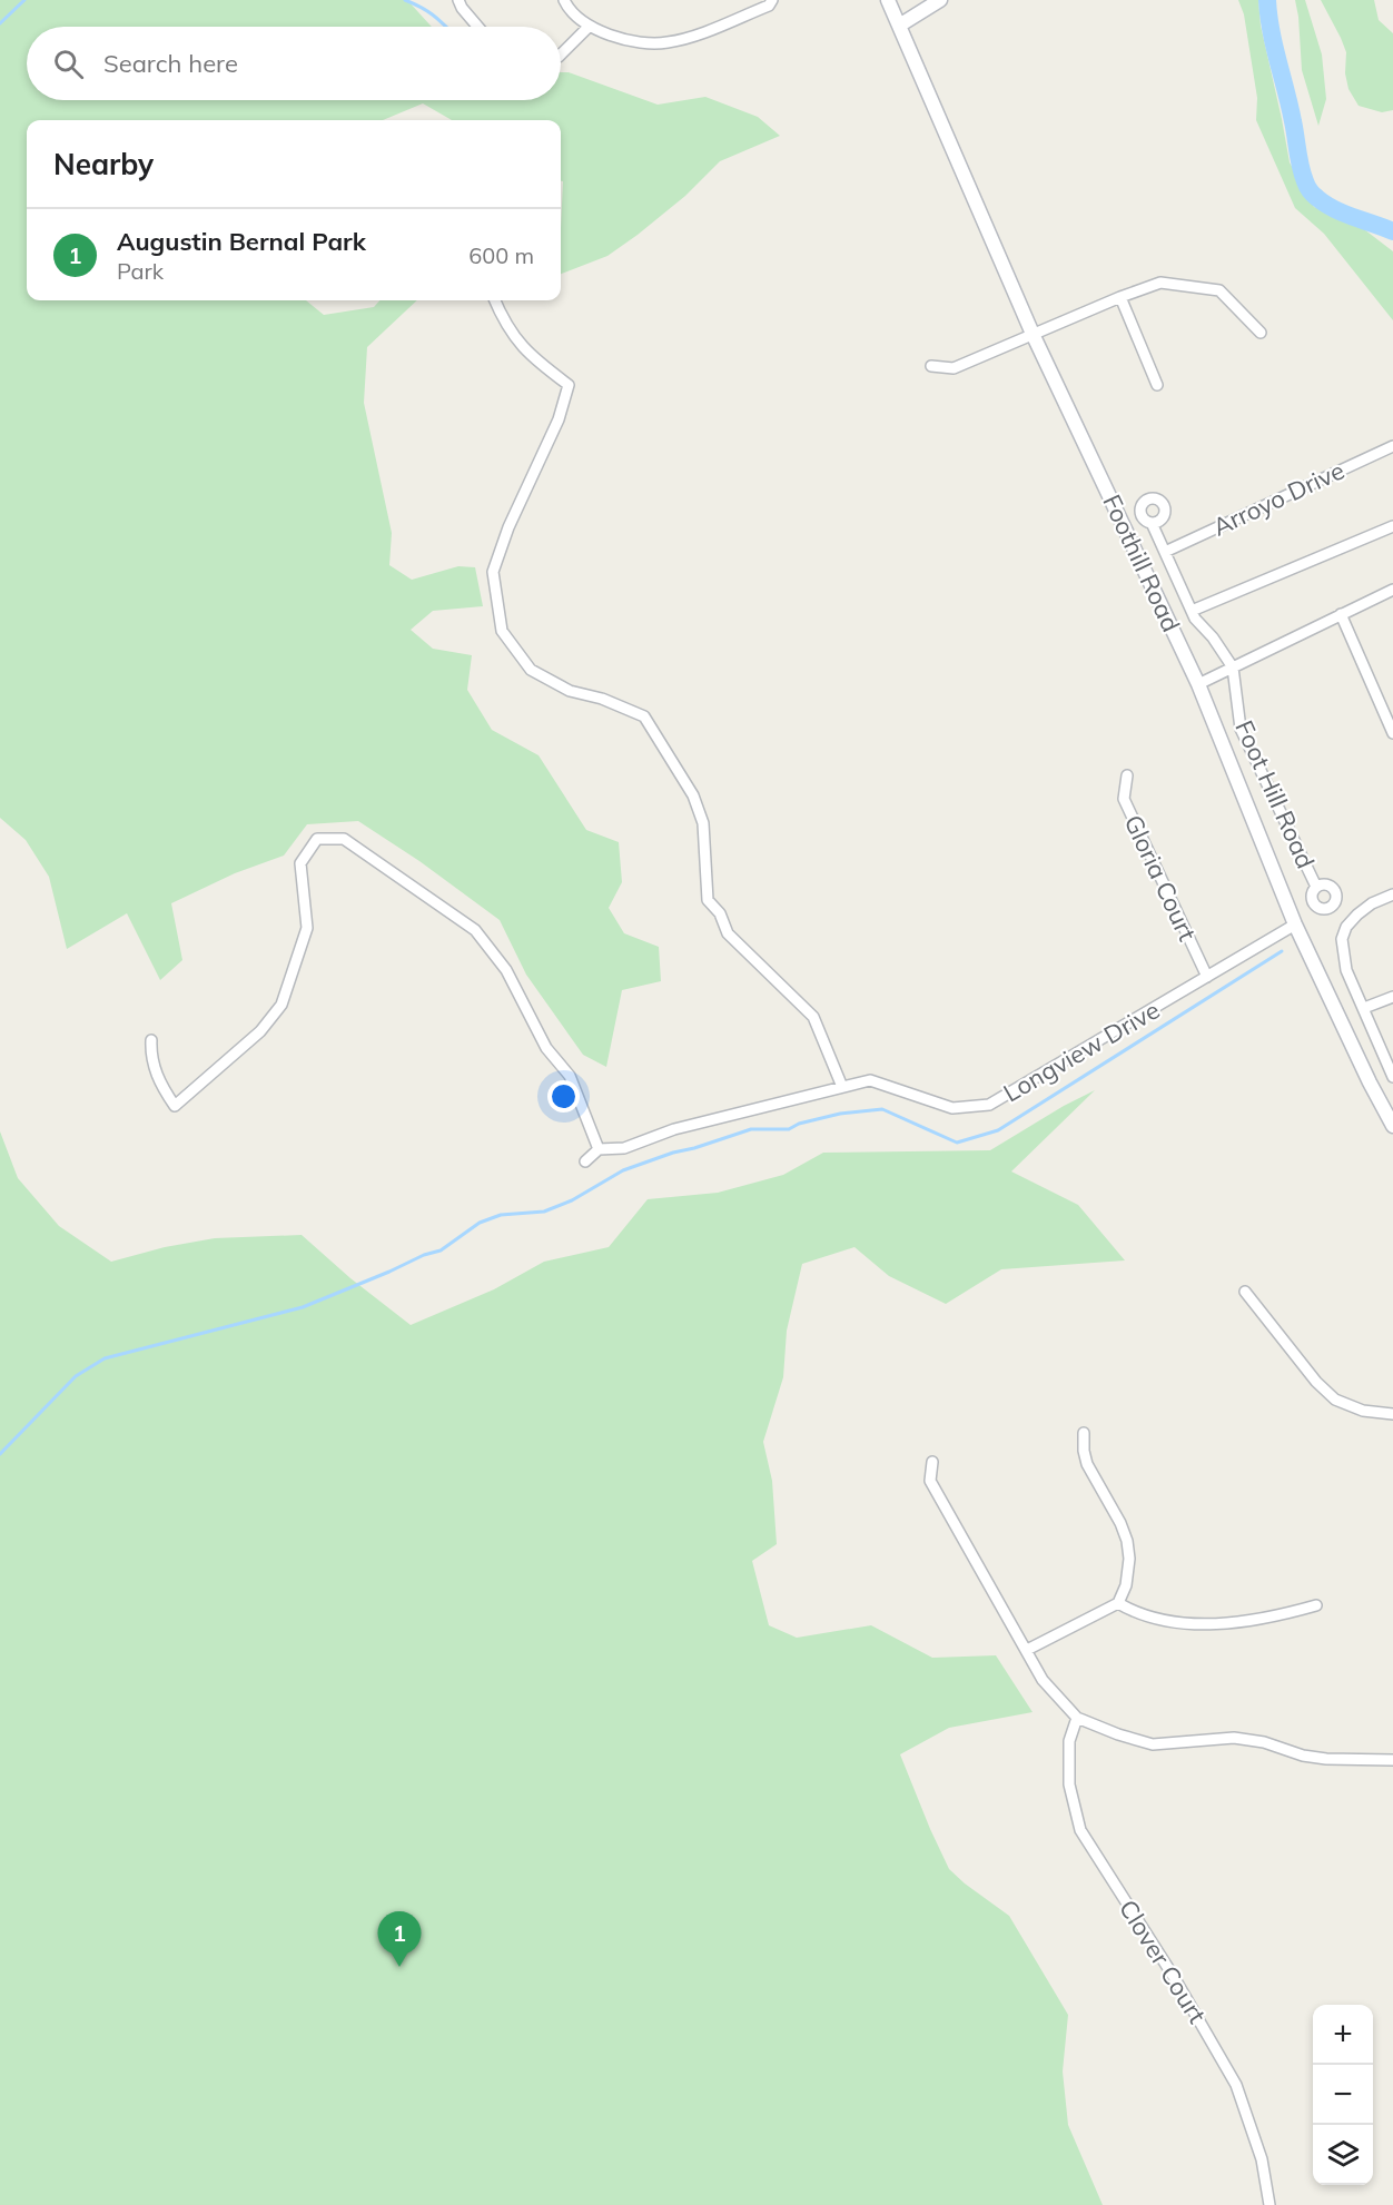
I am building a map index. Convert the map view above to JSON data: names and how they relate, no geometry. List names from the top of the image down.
{
  "streets": {
    "main road": ["Foothill Road"],
    "street": [
      "Arroyo Drive",
      "Foot Hill Road",
      "Gloria Court",
      "Longview Drive",
      "Clover Court"
    ]
  },
  "crossings": [
    ["Arroyo Drive", "Foot Hill Road"],
    ["Foothill Road", "Longview Drive"],
    ["Gloria Court", "Longview Drive"]
  ],
  "page": {
    "search": "Search here",
    "heading": "Nearby",
    "list": [
      {
        "mark": "1",
        "name": "Augustin Bernal Park",
        "note": "Park",
        "value": "600 m"
      }
    ],
    "pins": "1",
    "map_buttons": ["+", "−"]
  }
}
